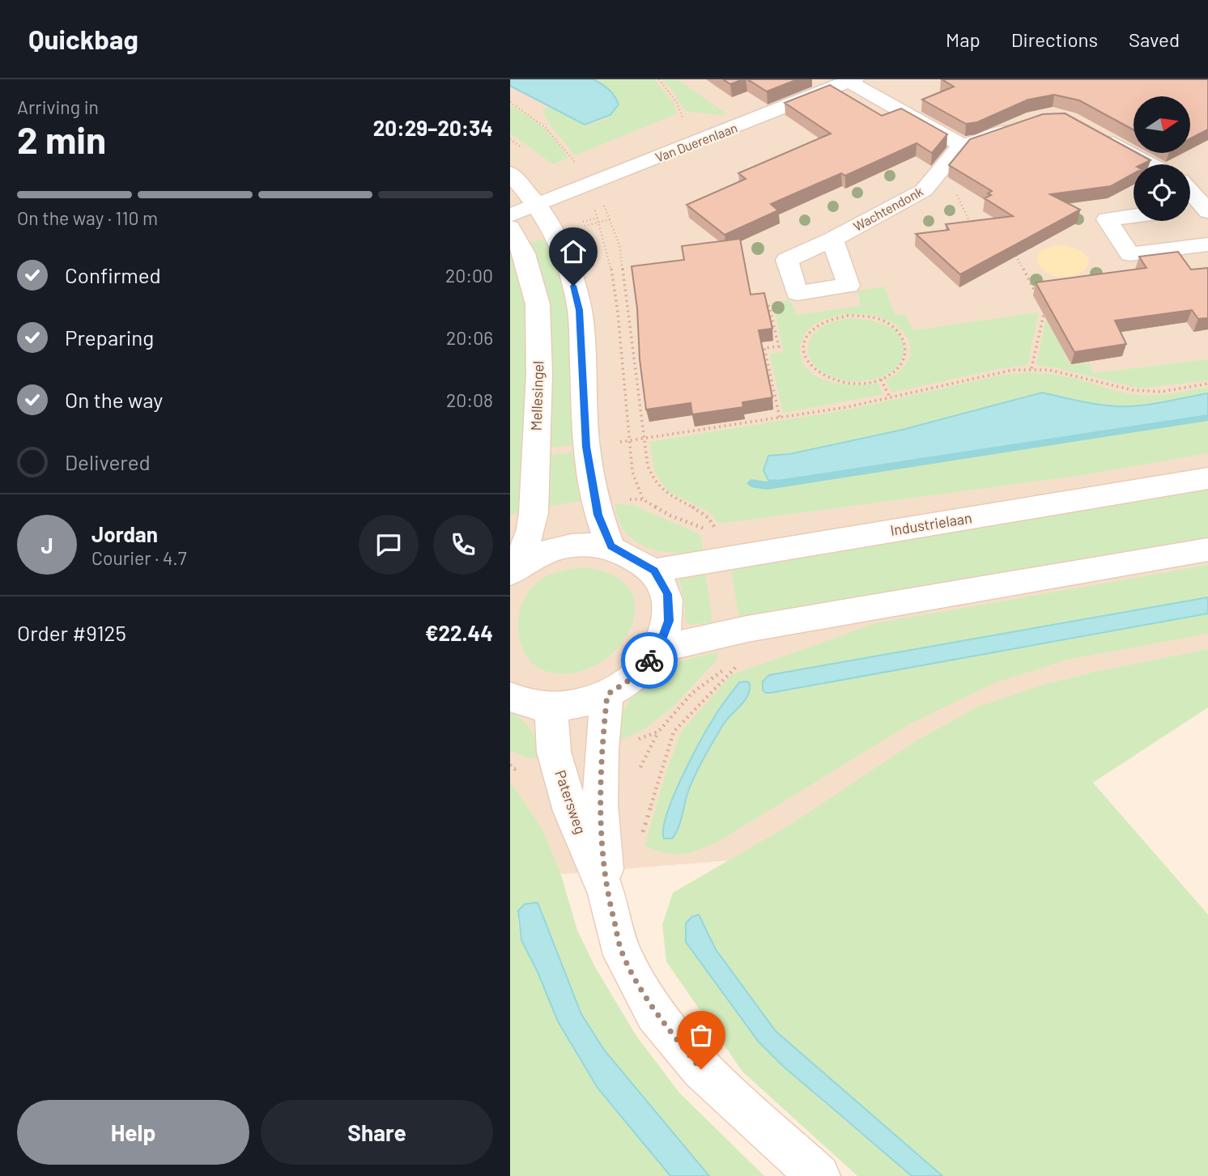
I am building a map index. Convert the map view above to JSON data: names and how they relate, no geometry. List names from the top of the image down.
{
  "streets": {
    "street": [
      "Van Duerenlaan",
      "Wachtendonk",
      "Mellesingel",
      "Industrielaan",
      "Patersweg"
    ]
  },
  "north": "right",
  "page": {
    "header": "Quickbag",
    "nav": ["Map", "Directions", "Saved"],
    "heading": ["2 min", "Arriving in", "20:29–20:34"],
    "panel": [
      "Jordan",
      "Courier · 4.7",
      "Order #9125",
      "€22.44"
    ],
    "bar": "On the way · 110 m",
    "list": [
      ["Confirmed", "20:00"],
      ["Preparing", "20:06"],
      ["On the way", "20:08"],
      "Delivered"
    ],
    "round": "J",
    "buttons": ["Help", "Share"]
  }
}
